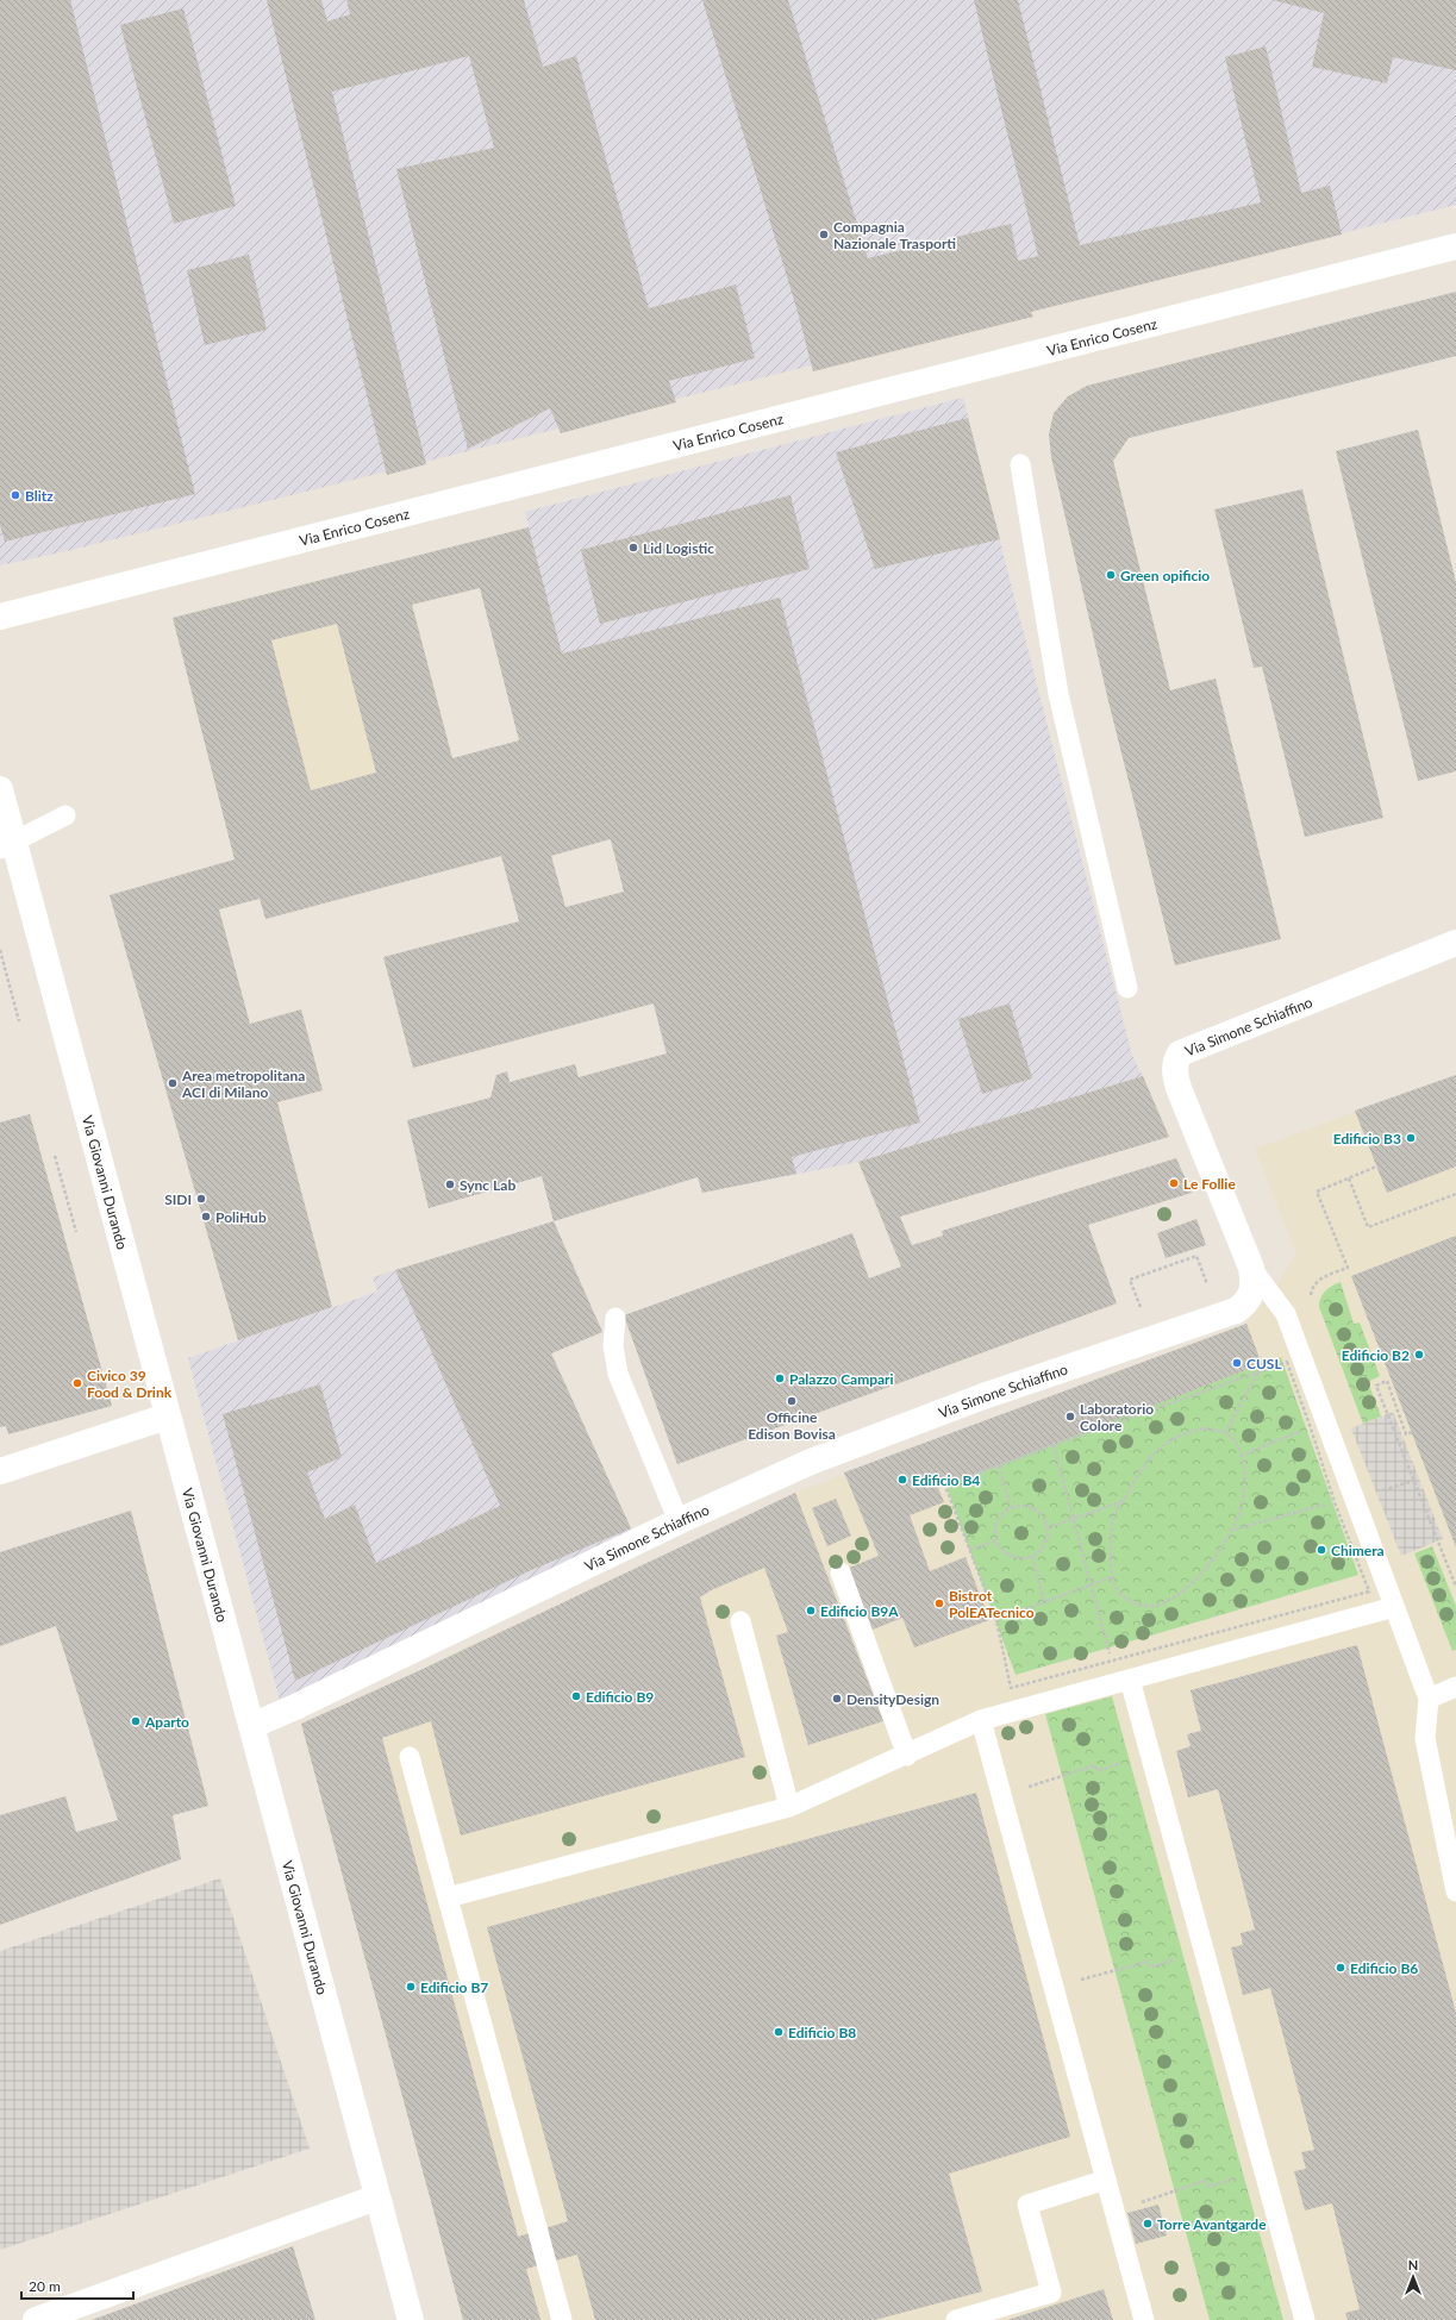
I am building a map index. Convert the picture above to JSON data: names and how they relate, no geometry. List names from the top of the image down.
{
  "streets": {
    "street": ["Via Enrico Cosenz", "Via Simone Schiaffino", "Via Giovanni Durando"]
  },
  "crossings": [
    ["Via Simone Schiaffino", "Via Giovanni Durando"]
  ],
  "places": [
    "Compagnia Nazionale Trasporti",
    "Blitz",
    "Lid Logistic",
    "Green opificio",
    "Area metropolitana ACI di Milano",
    "Edificio B3",
    "Le Follie",
    "Sync Lab",
    "SIDI",
    "PoliHub",
    "Edificio B2",
    "CUSL",
    "Palazzo Campari",
    "Civico 39 Food & Drink",
    "Officine Edison Bovisa",
    "Laboratorio Colore",
    "Edificio B4",
    "Chimera",
    "Bistrot PolEATecnico",
    "Edificio B9A",
    "Edificio B9",
    "DensityDesign",
    "Aparto",
    "Edificio B6",
    "Edificio B7",
    "Edificio B8",
    "Torre Avantgarde"
  ],
  "scale_bar": "20 m",
  "north": "top"
}
